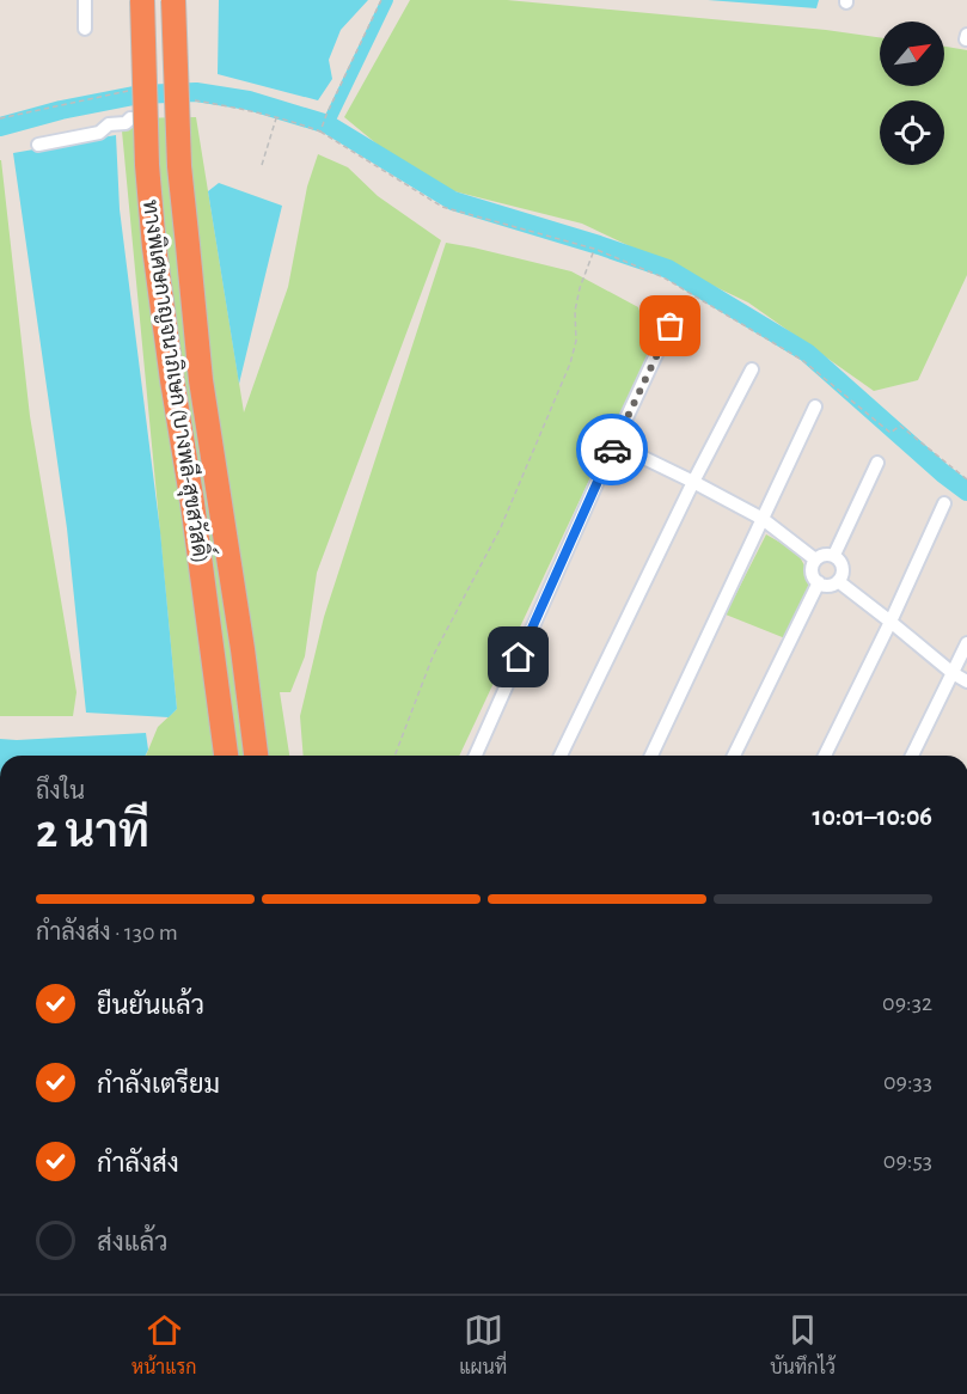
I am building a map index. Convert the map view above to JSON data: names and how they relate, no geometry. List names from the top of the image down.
{
  "streets": {
    "highway": ["ทางพิเศษกาญจนาภิเษก (บางพลี-สุขสวัสดิ์)"]
  },
  "north": "top right",
  "page": {
    "heading": ["2 นาที", "ถึงใน", "10:01–10:06"],
    "bar": "กำลังส่ง · 130 m",
    "list": [
      ["ยืนยันแล้ว", "09:32"],
      ["กำลังเตรียม", "09:33"],
      ["กำลังส่ง", "09:53"],
      "ส่งแล้ว"
    ],
    "tabs": ["หน้าแรก", "แผนที่", "บันทึกไว้"]
  }
}
